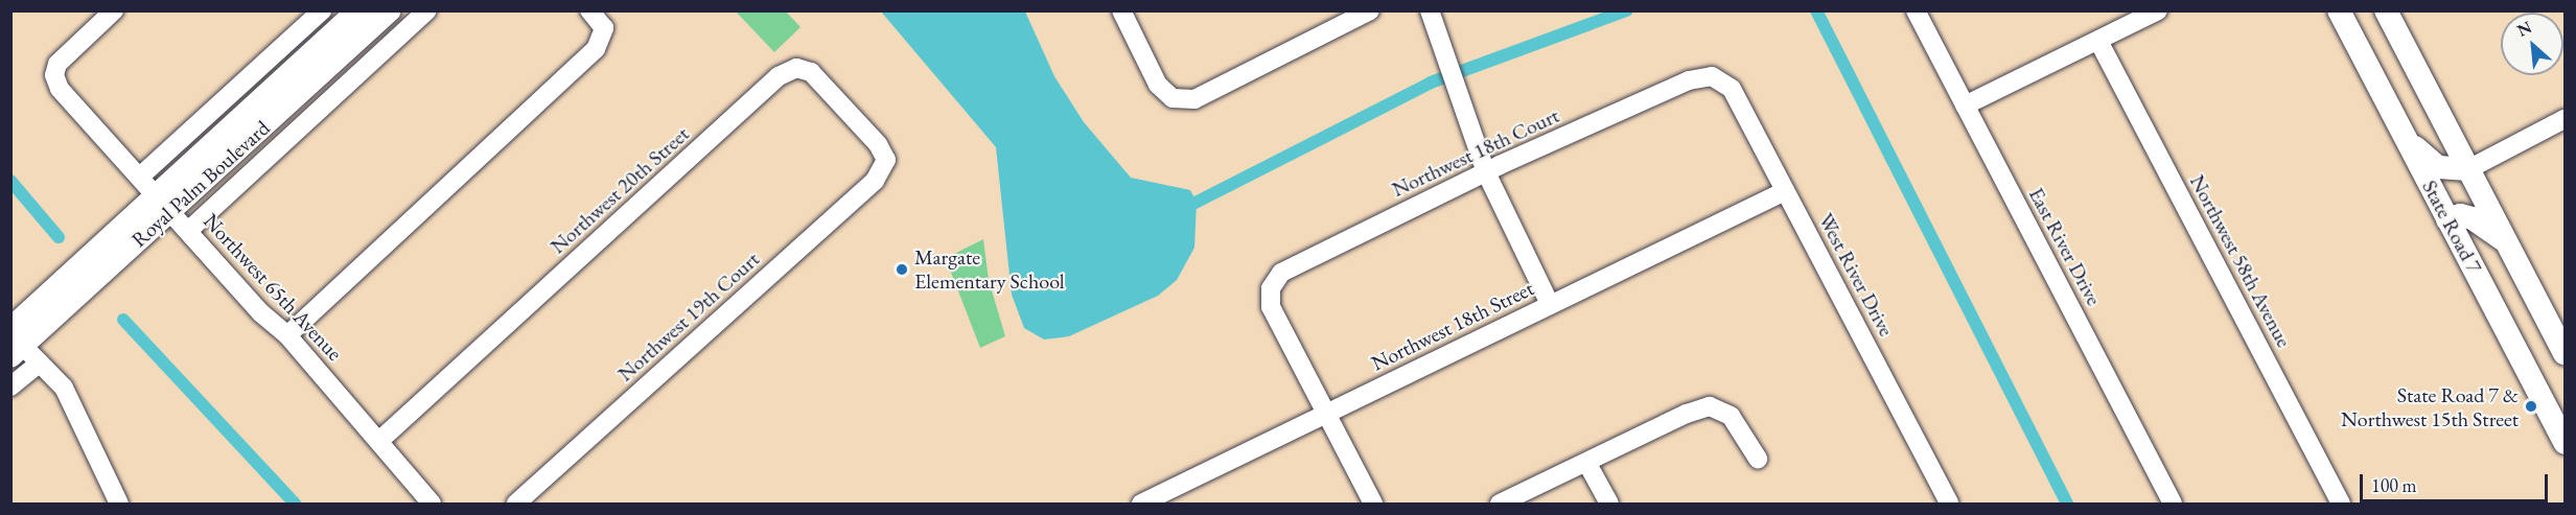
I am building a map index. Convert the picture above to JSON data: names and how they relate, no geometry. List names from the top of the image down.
{
  "streets": {
    "main road": ["Royal Palm Boulevard", "State Road 7"],
    "street": [
      "Northwest 18th Court",
      "Northwest 20th Street",
      "East River Drive",
      "Northwest 58th Avenue",
      "West River Drive",
      "Northwest 65th Avenue",
      "Northwest 19th Court",
      "Northwest 18th Street"
    ]
  },
  "crossings": [
    ["Northwest 18th Court", "West River Drive"],
    ["Northwest 18th Court", "Northwest 18th Street"],
    ["Royal Palm Boulevard", "Northwest 65th Avenue"],
    ["Northwest 20th Street", "Northwest 65th Avenue"],
    ["Northwest 20th Street", "Northwest 19th Court"],
    ["West River Drive", "Northwest 18th Street"]
  ],
  "places": ["Margate Elementary School", "State Road 7 & Northwest 15th Street"],
  "scale_bar": "100 m",
  "north": "top left"
}
